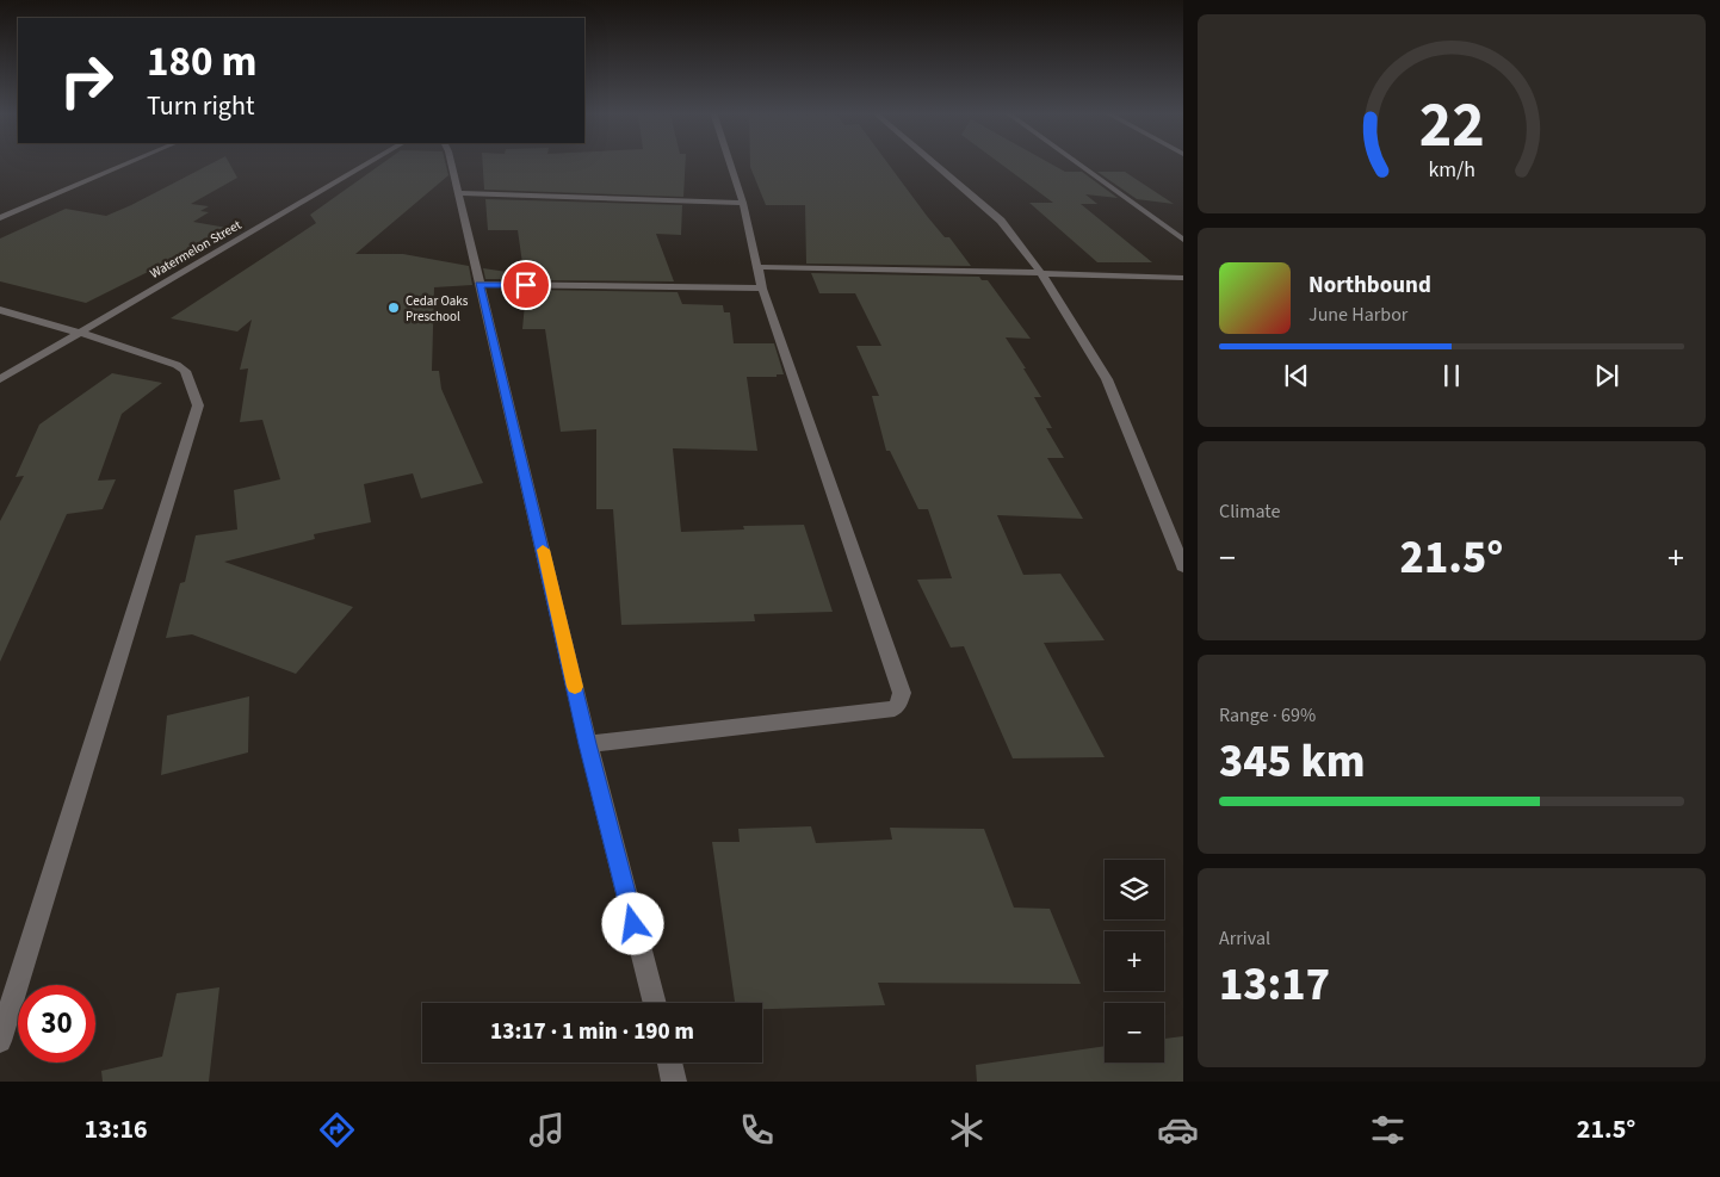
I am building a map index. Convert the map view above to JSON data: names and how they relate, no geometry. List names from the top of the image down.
{
  "streets": {
    "street": ["Watermelon Street"]
  },
  "places": ["Cedar Oaks Preschool"],
  "page": {
    "turn": ["180 m", "Turn right"],
    "song": ["Northbound", "June Harbor"],
    "tile": [
      "Climate",
      ["Range · 69%", "345 km"],
      ["Arrival", "13:17"]
    ],
    "heat": ["−", "21.5°", "+"],
    "map_buttons": ["+", "−"],
    "limit": "30",
    "trip": "13:17 · 1 min · 190 m",
    "tabs": ["13:16", "21.5°"],
    "gauge": ["22", "km/h"]
  }
}
